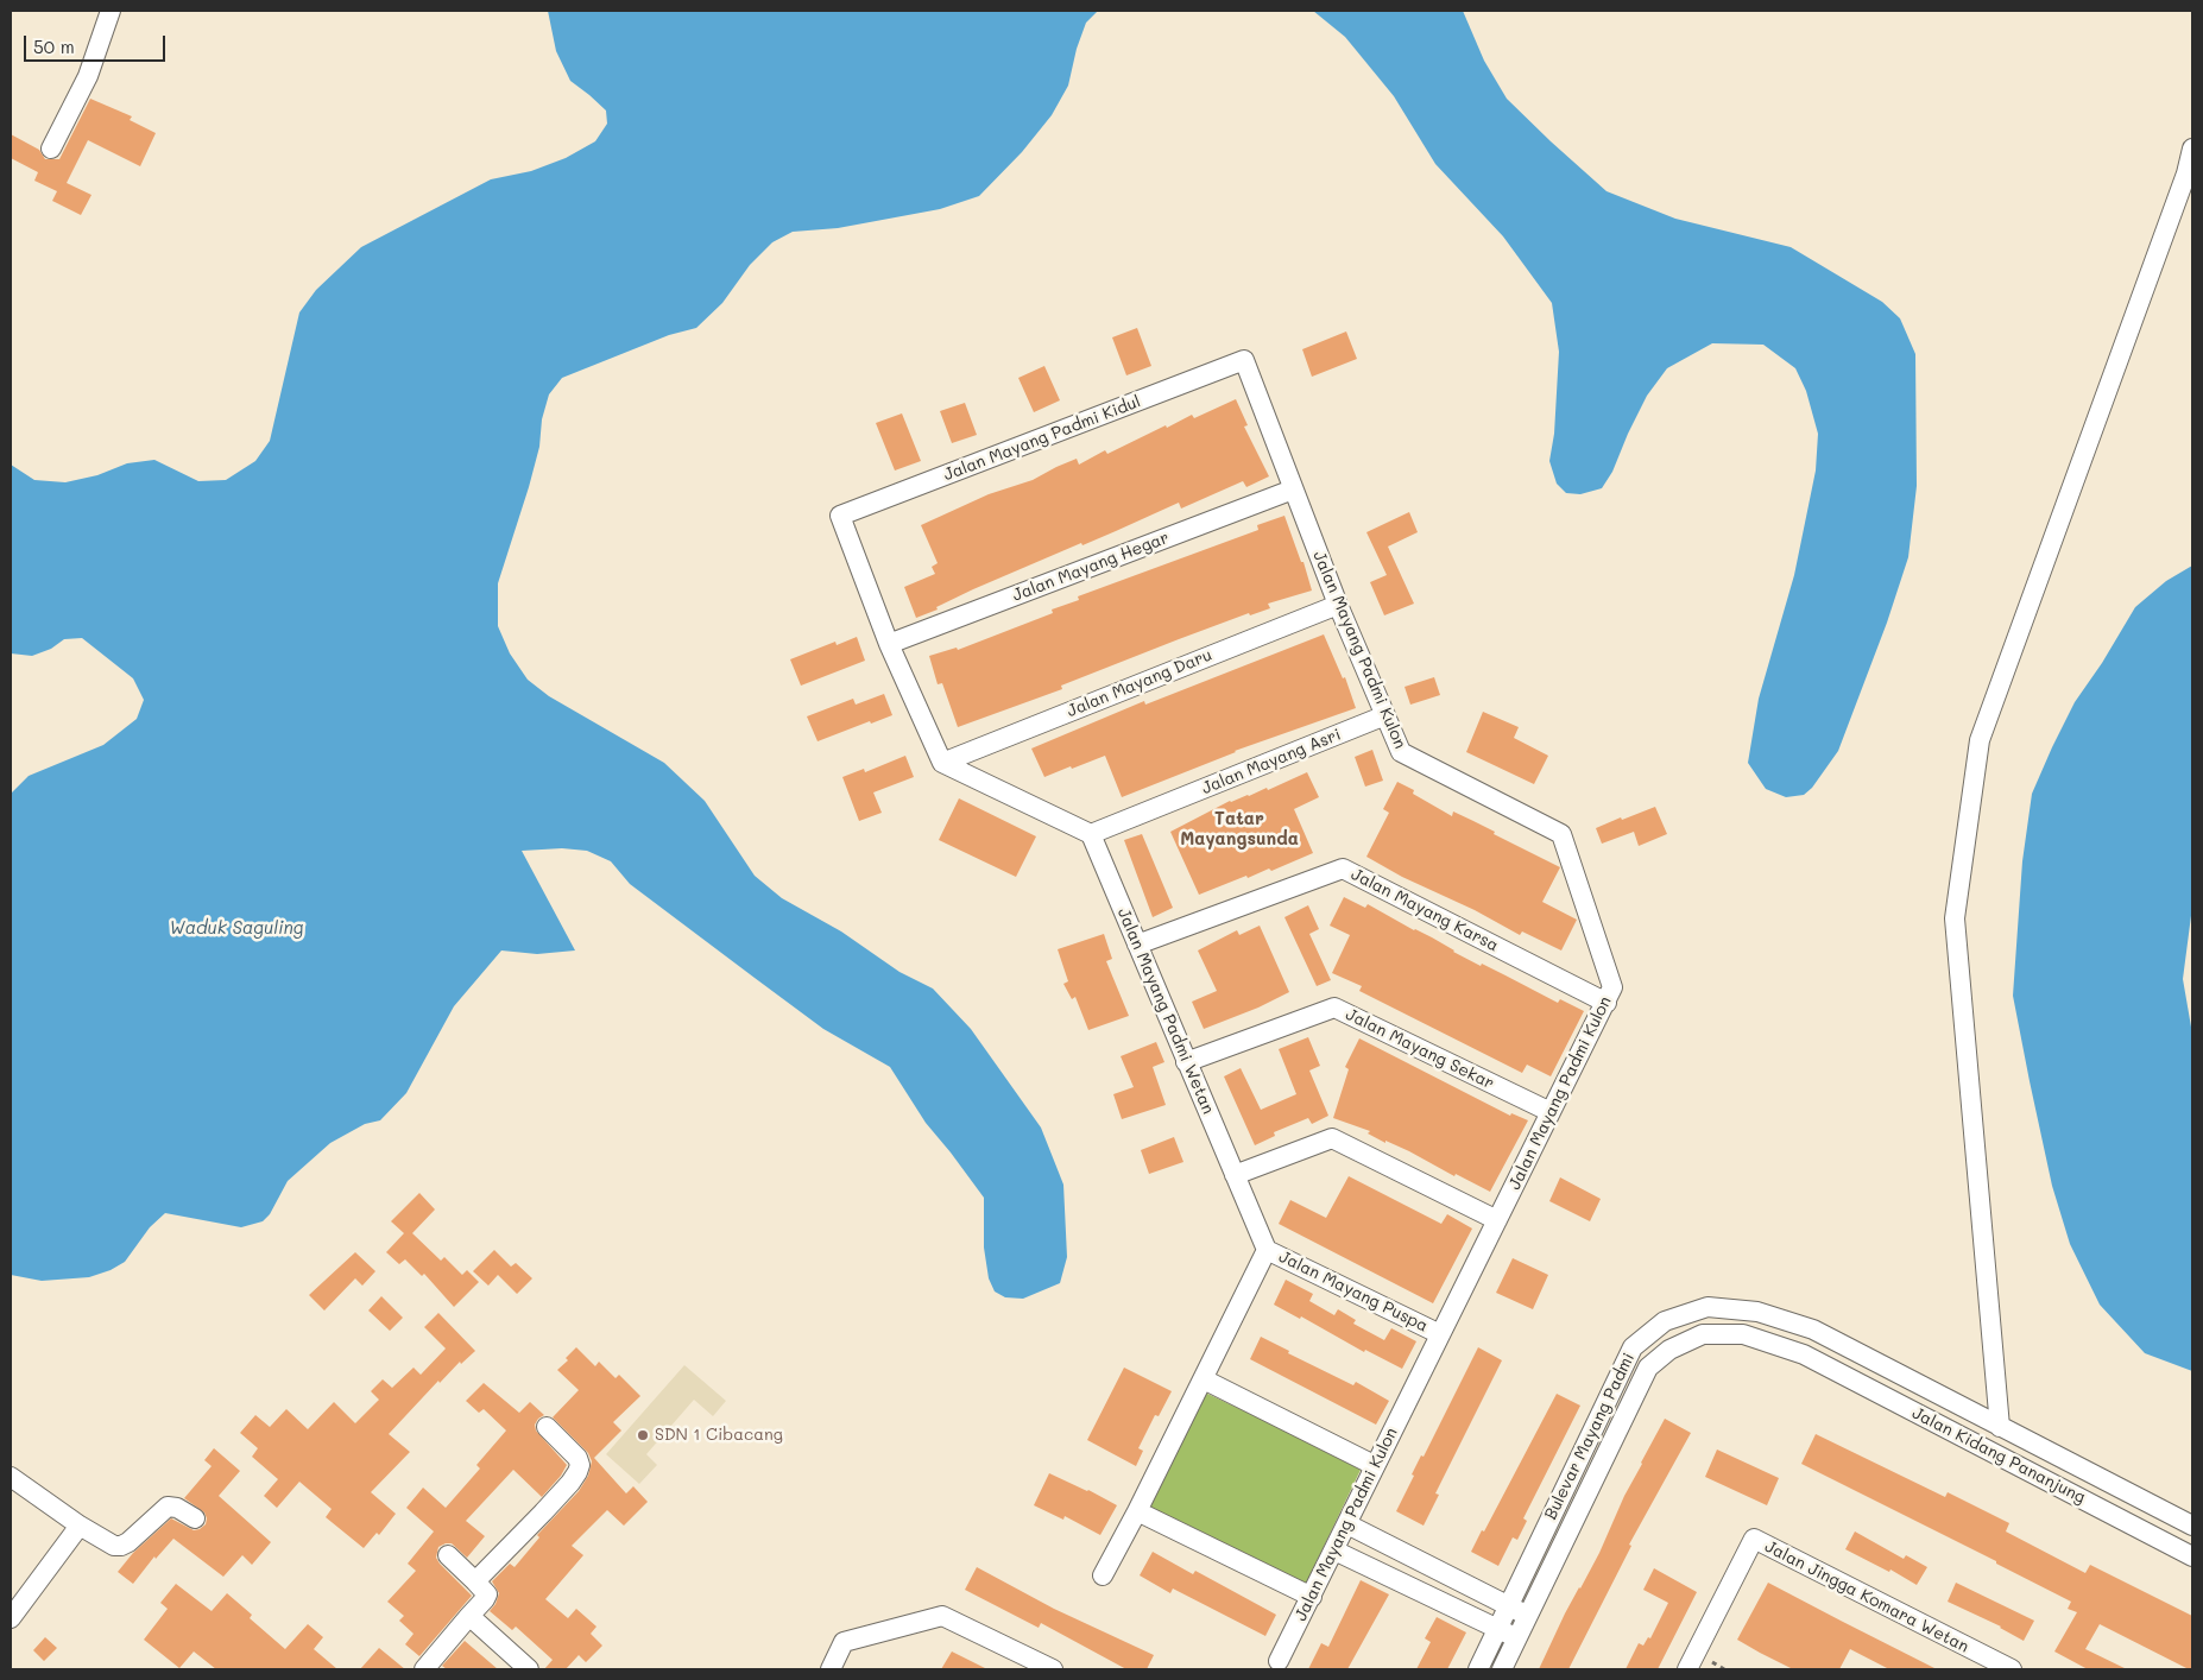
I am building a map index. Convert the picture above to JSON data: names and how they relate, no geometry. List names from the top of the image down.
{
  "streets": {
    "street": [
      "Jalan Mayang Padmi Kidul",
      "Jalan Mayang Hegar",
      "Jalan Mayang Padmi Kulon",
      "Jalan Mayang Daru",
      "Jalan Mayang Asri",
      "Jalan Mayang Karsa",
      "Jalan Mayang Padmi Wetan",
      "Jalan Mayang Sekar",
      "Jalan Mayang Puspa",
      "Bulevar Mayang Padmi",
      "Jalan Kidang Pananjung",
      "Jalan Jingga Komara Wetan"
    ]
  },
  "crossings": [
    ["Jalan Mayang Padmi Kidul", "Jalan Mayang Hegar"],
    ["Jalan Mayang Padmi Kidul", "Jalan Mayang Padmi Kulon"],
    ["Jalan Mayang Hegar", "Jalan Mayang Padmi Kulon"],
    ["Jalan Mayang Padmi Kulon", "Jalan Mayang Daru"],
    ["Jalan Mayang Padmi Kulon", "Jalan Mayang Asri"],
    ["Jalan Mayang Padmi Kulon", "Jalan Mayang Karsa"],
    ["Jalan Mayang Padmi Kulon", "Jalan Mayang Sekar"],
    ["Jalan Mayang Padmi Kulon", "Jalan Mayang Puspa"],
    ["Jalan Mayang Asri", "Jalan Mayang Padmi Wetan"],
    ["Jalan Mayang Karsa", "Jalan Mayang Padmi Wetan"],
    ["Jalan Mayang Padmi Wetan", "Jalan Mayang Sekar"],
    ["Jalan Mayang Padmi Wetan", "Jalan Mayang Puspa"],
    ["Bulevar Mayang Padmi", "Jalan Kidang Pananjung"]
  ],
  "districts": ["Tatar Mayangsunda"],
  "water": ["Waduk Saguling"],
  "places": ["SDN 1 Cibacang"],
  "scale_bar": "50 m"
}
